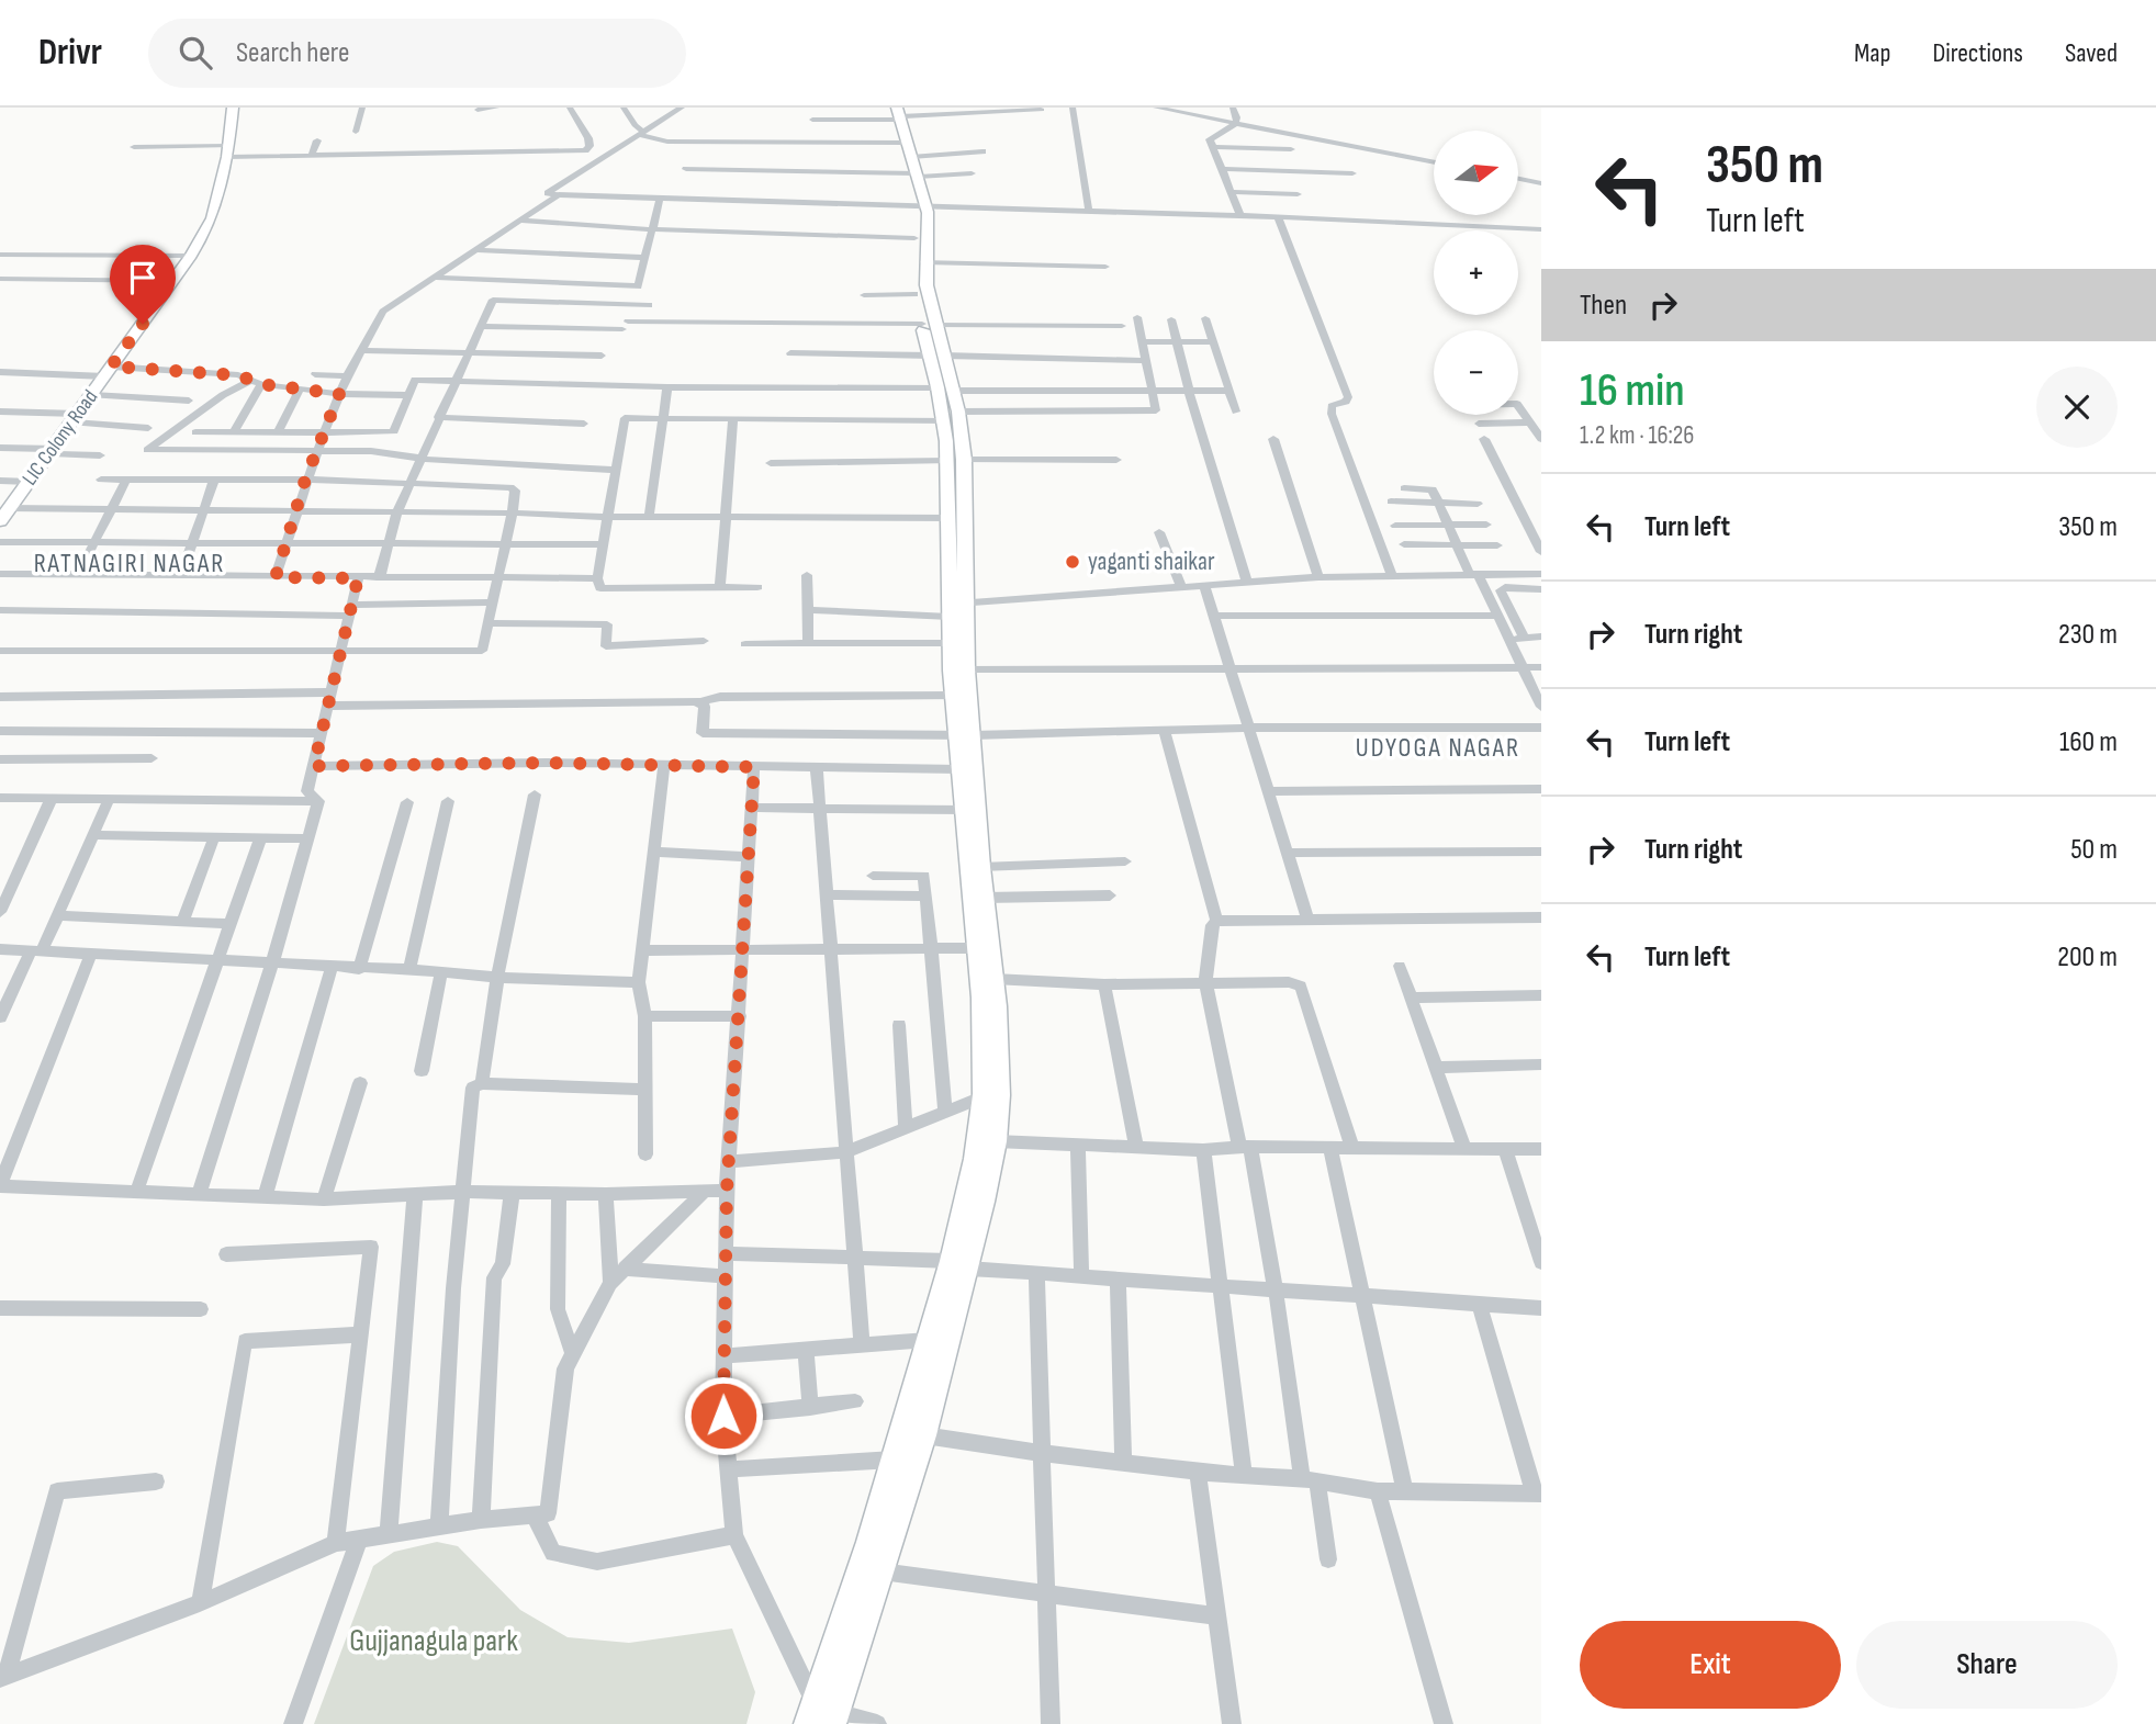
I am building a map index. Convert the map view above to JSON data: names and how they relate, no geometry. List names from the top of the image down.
{
  "streets": {
    "main road": ["LIC Colony Road"]
  },
  "districts": ["RATNAGIRI NAGAR", "UDYOGA NAGAR"],
  "parks": ["Gujjanagula park"],
  "places": ["yaganti shaikar"],
  "north": "right",
  "page": {
    "header": "Drivr",
    "search": "Search here",
    "nav": ["Map", "Directions", "Saved"],
    "turn": ["350 m", "Turn left"],
    "map_buttons": ["+", "−"],
    "then": "Then",
    "heading": ["16 min", "1.2 km · 16:26"],
    "list": [
      {
        "name": "Turn left",
        "value": "350 m"
      },
      {
        "name": "Turn right",
        "value": "230 m"
      },
      {
        "name": "Turn left",
        "value": "160 m"
      },
      {
        "name": "Turn right",
        "value": "50 m"
      },
      {
        "name": "Turn left",
        "value": "200 m"
      }
    ],
    "buttons": ["Exit", "Share"]
  }
}
